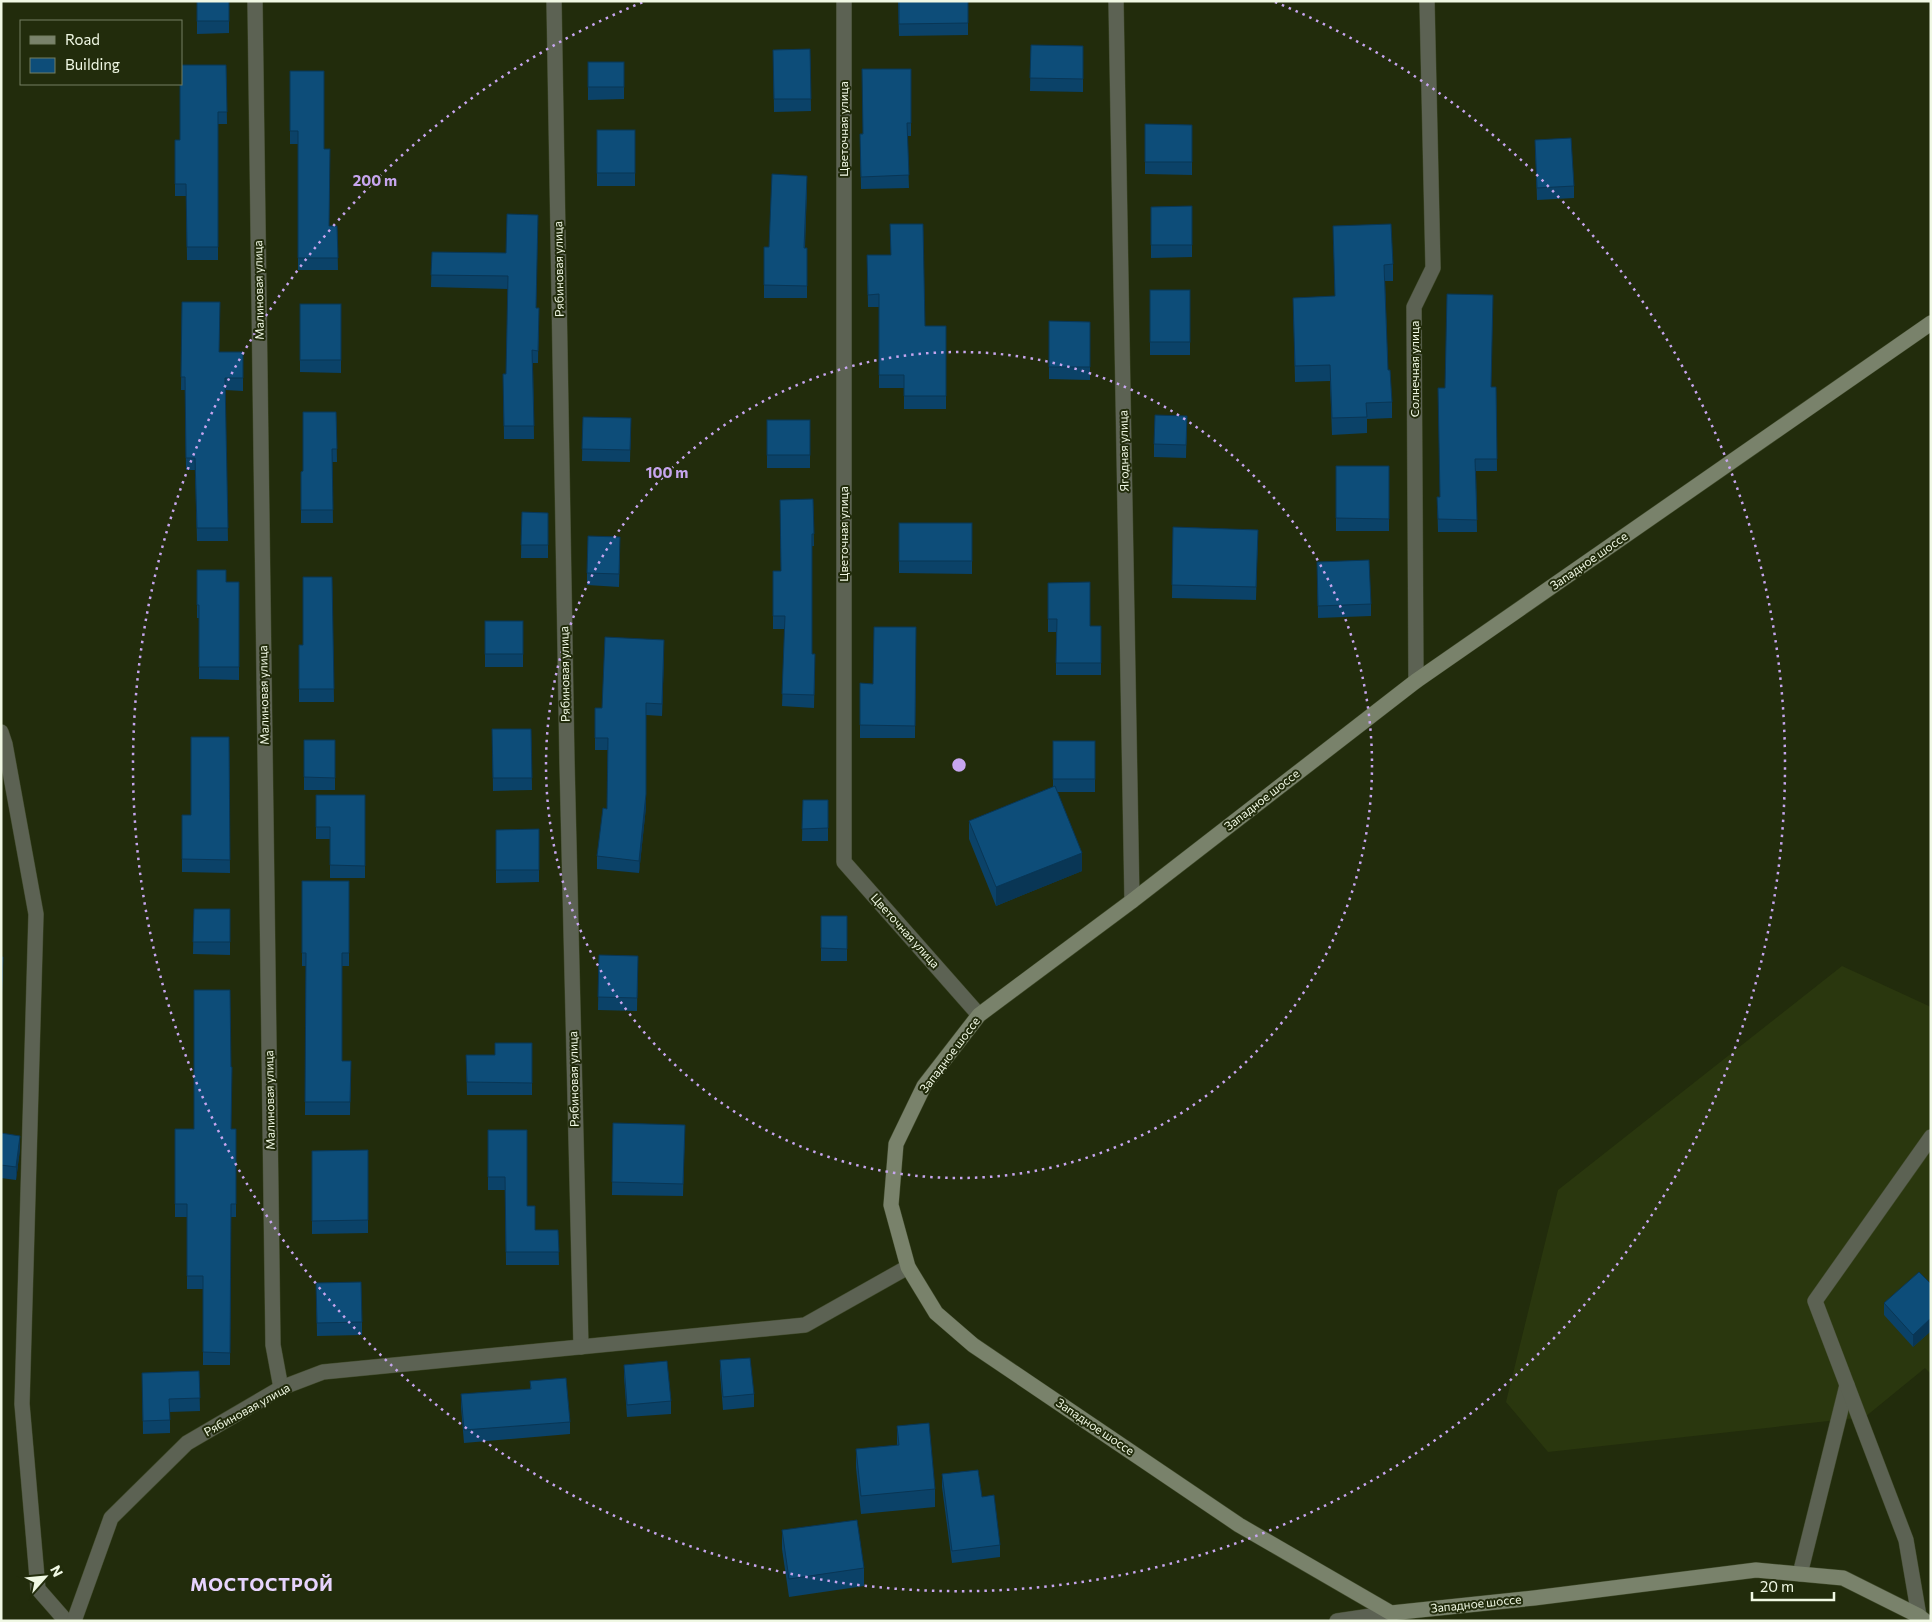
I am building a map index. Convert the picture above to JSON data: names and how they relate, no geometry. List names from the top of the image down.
{
  "streets": {
    "main road": ["Западное шоссе"],
    "street": [
      "Цветочная улица",
      "Рябиновая улица",
      "Малиновая улица",
      "Солнечная улица",
      "Ягодная улица"
    ]
  },
  "crossings": [
    ["Цветочная улица", "Западное шоссе"],
    ["Рябиновая улица", "Малиновая улица"],
    ["Рябиновая улица", "Западное шоссе"],
    ["Солнечная улица", "Западное шоссе"],
    ["Ягодная улица", "Западное шоссе"]
  ],
  "districts": ["МОСТОСТРОЙ"],
  "legend": ["Road", "Building"],
  "scale_bar": "20 m",
  "north": "top right",
  "rings": ["200 m", "100 m"]
}
